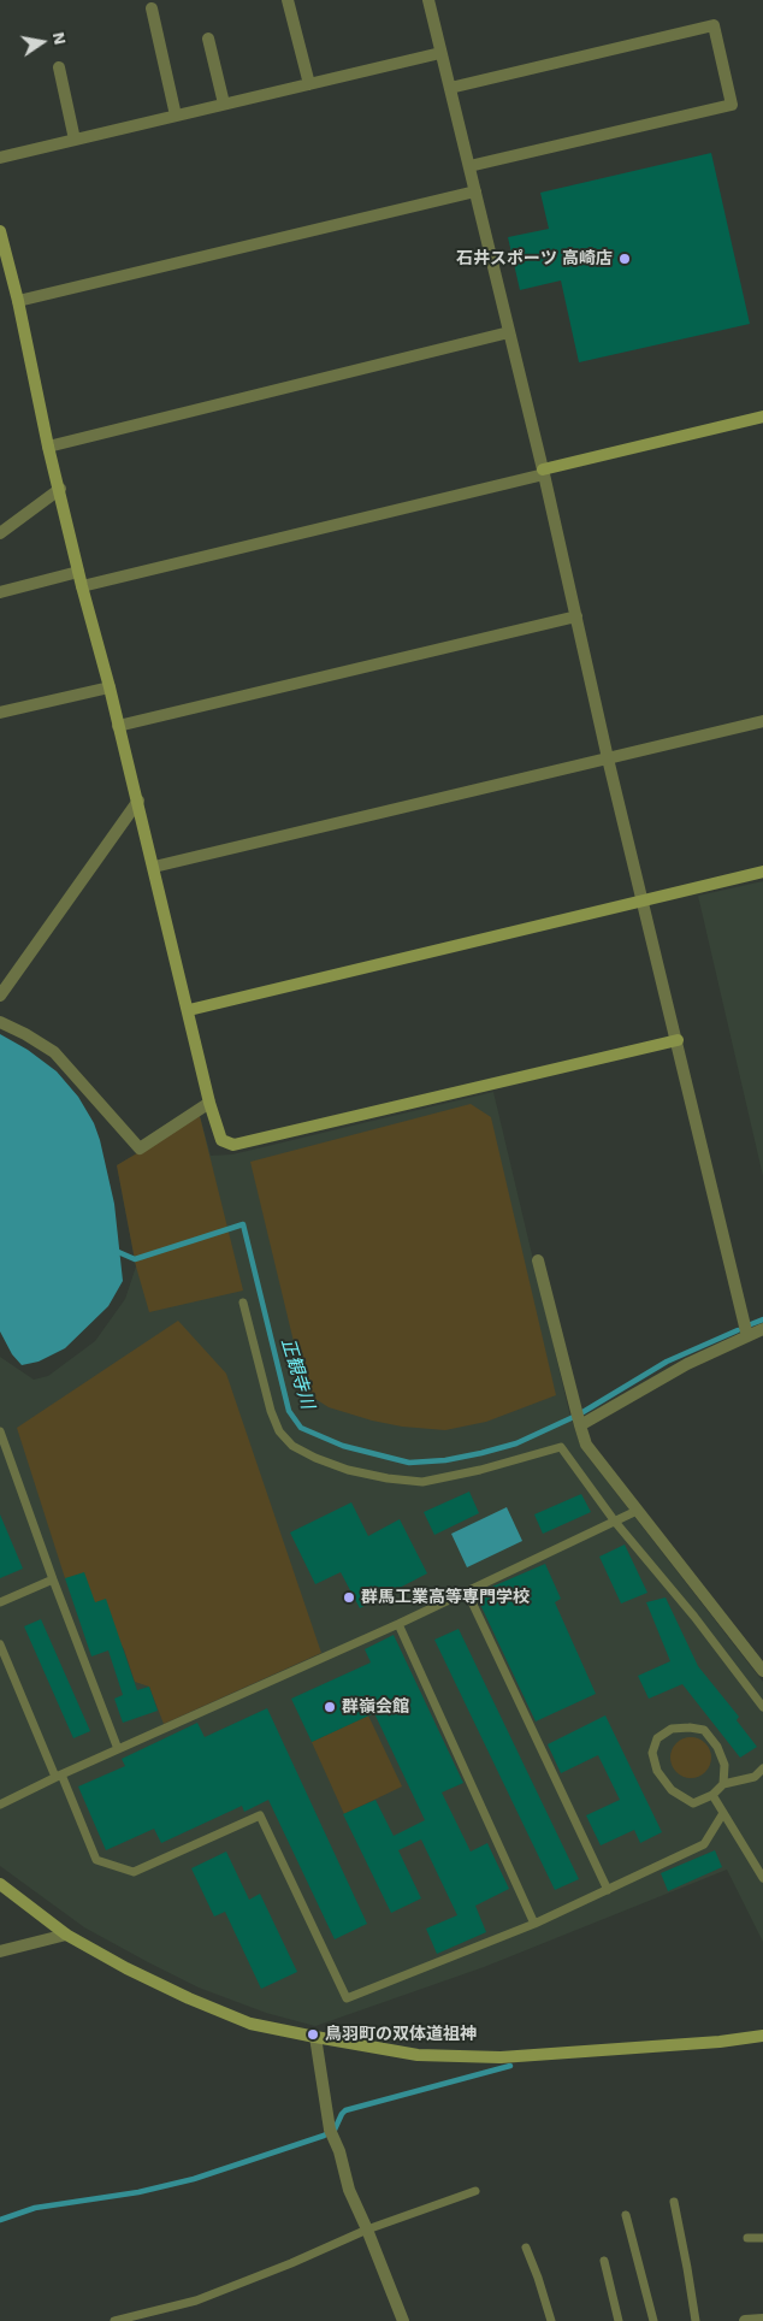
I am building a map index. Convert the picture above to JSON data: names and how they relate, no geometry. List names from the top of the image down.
{
  "water": ["正観寺川"],
  "places": [
    "石井スポーツ 高崎店",
    "群馬工業高等専門学校",
    "群嶺会館",
    "鳥羽町の双体道祖神"
  ],
  "north": "right"
}
